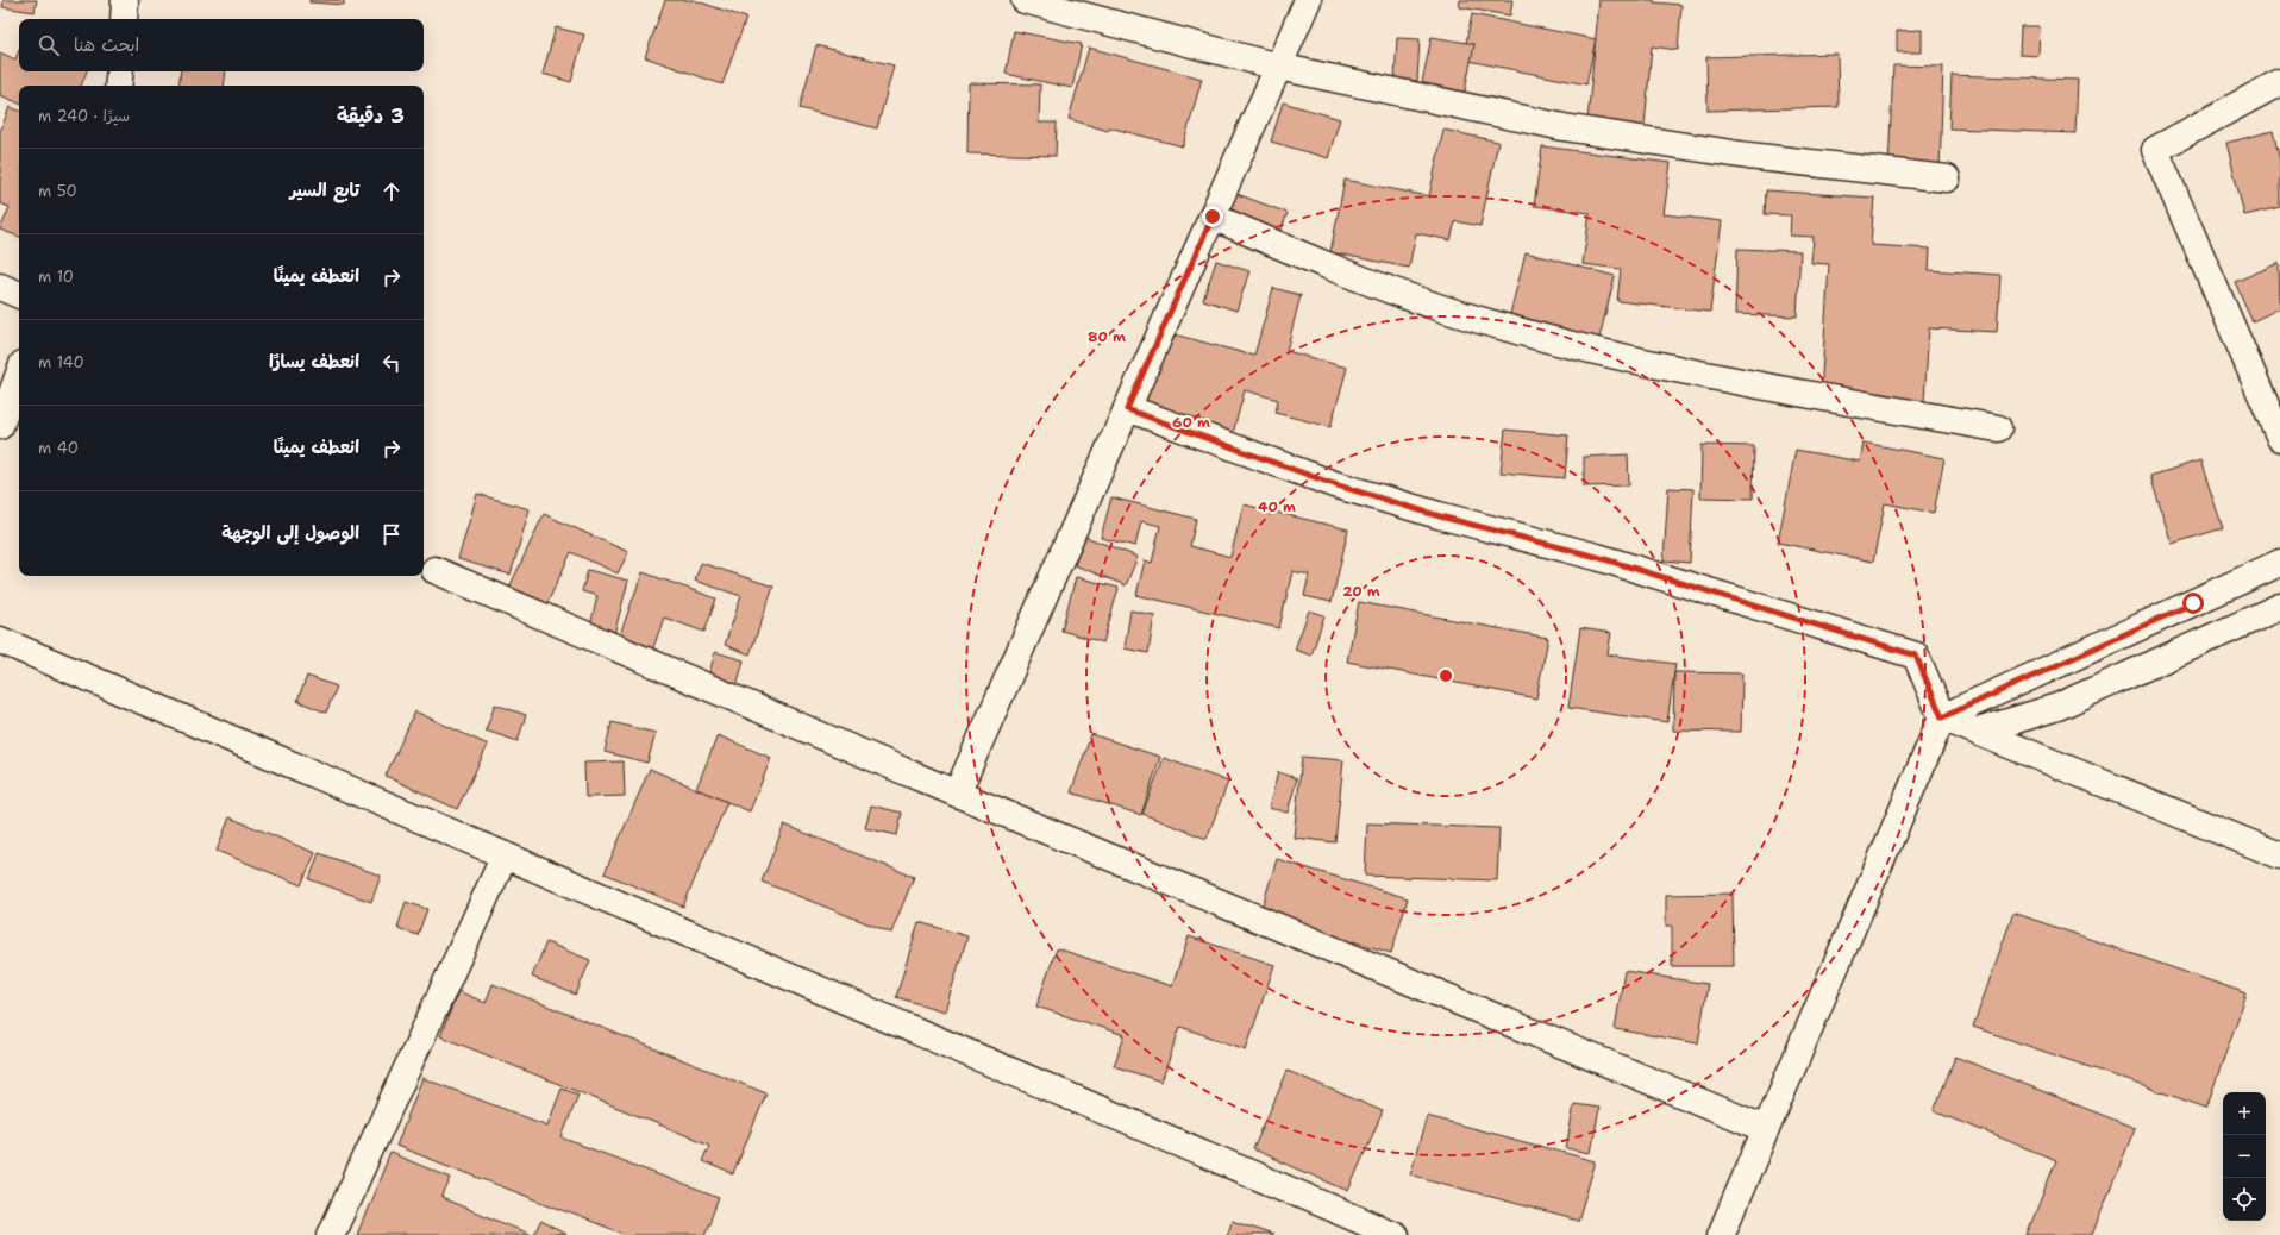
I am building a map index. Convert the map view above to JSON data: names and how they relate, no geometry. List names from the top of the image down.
{
  "page": {
    "search": "ابحث هنا",
    "heading": ["3 دقيقة", "سيرًا · 240 m"],
    "list": [
      ["تابع السير", "50 m"],
      ["انعطف يمينًا", "10 m"],
      ["انعطف يسارًا", "140 m"],
      ["انعطف يمينًا", "40 m"],
      "الوصول إلى الوجهة"
    ],
    "map_buttons": ["+", "−"]
  },
  "rings": [
    "80 m",
    "60 m",
    "40 m",
    "20 m"
  ]
}
